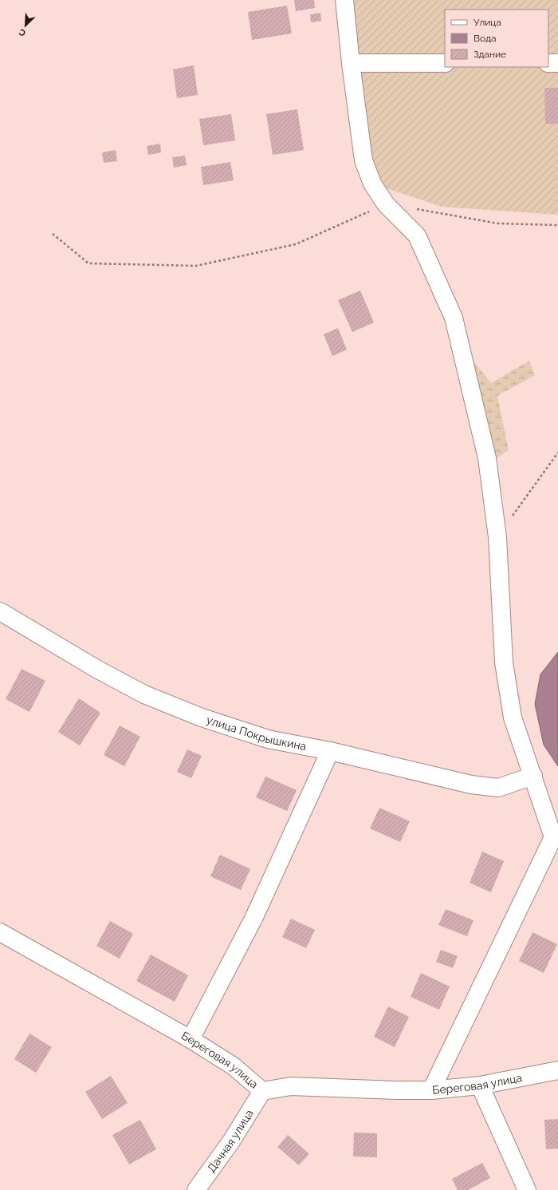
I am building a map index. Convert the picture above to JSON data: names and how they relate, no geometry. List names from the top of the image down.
{
  "streets": {
    "street": ["улица Покрышкина", "Береговая улица", "Дачная улица"]
  },
  "crossings": [
    ["Береговая улица", "Дачная улица"]
  ],
  "legend": ["Улица", "Вода", "Здание"],
  "north": "bottom left"
}
